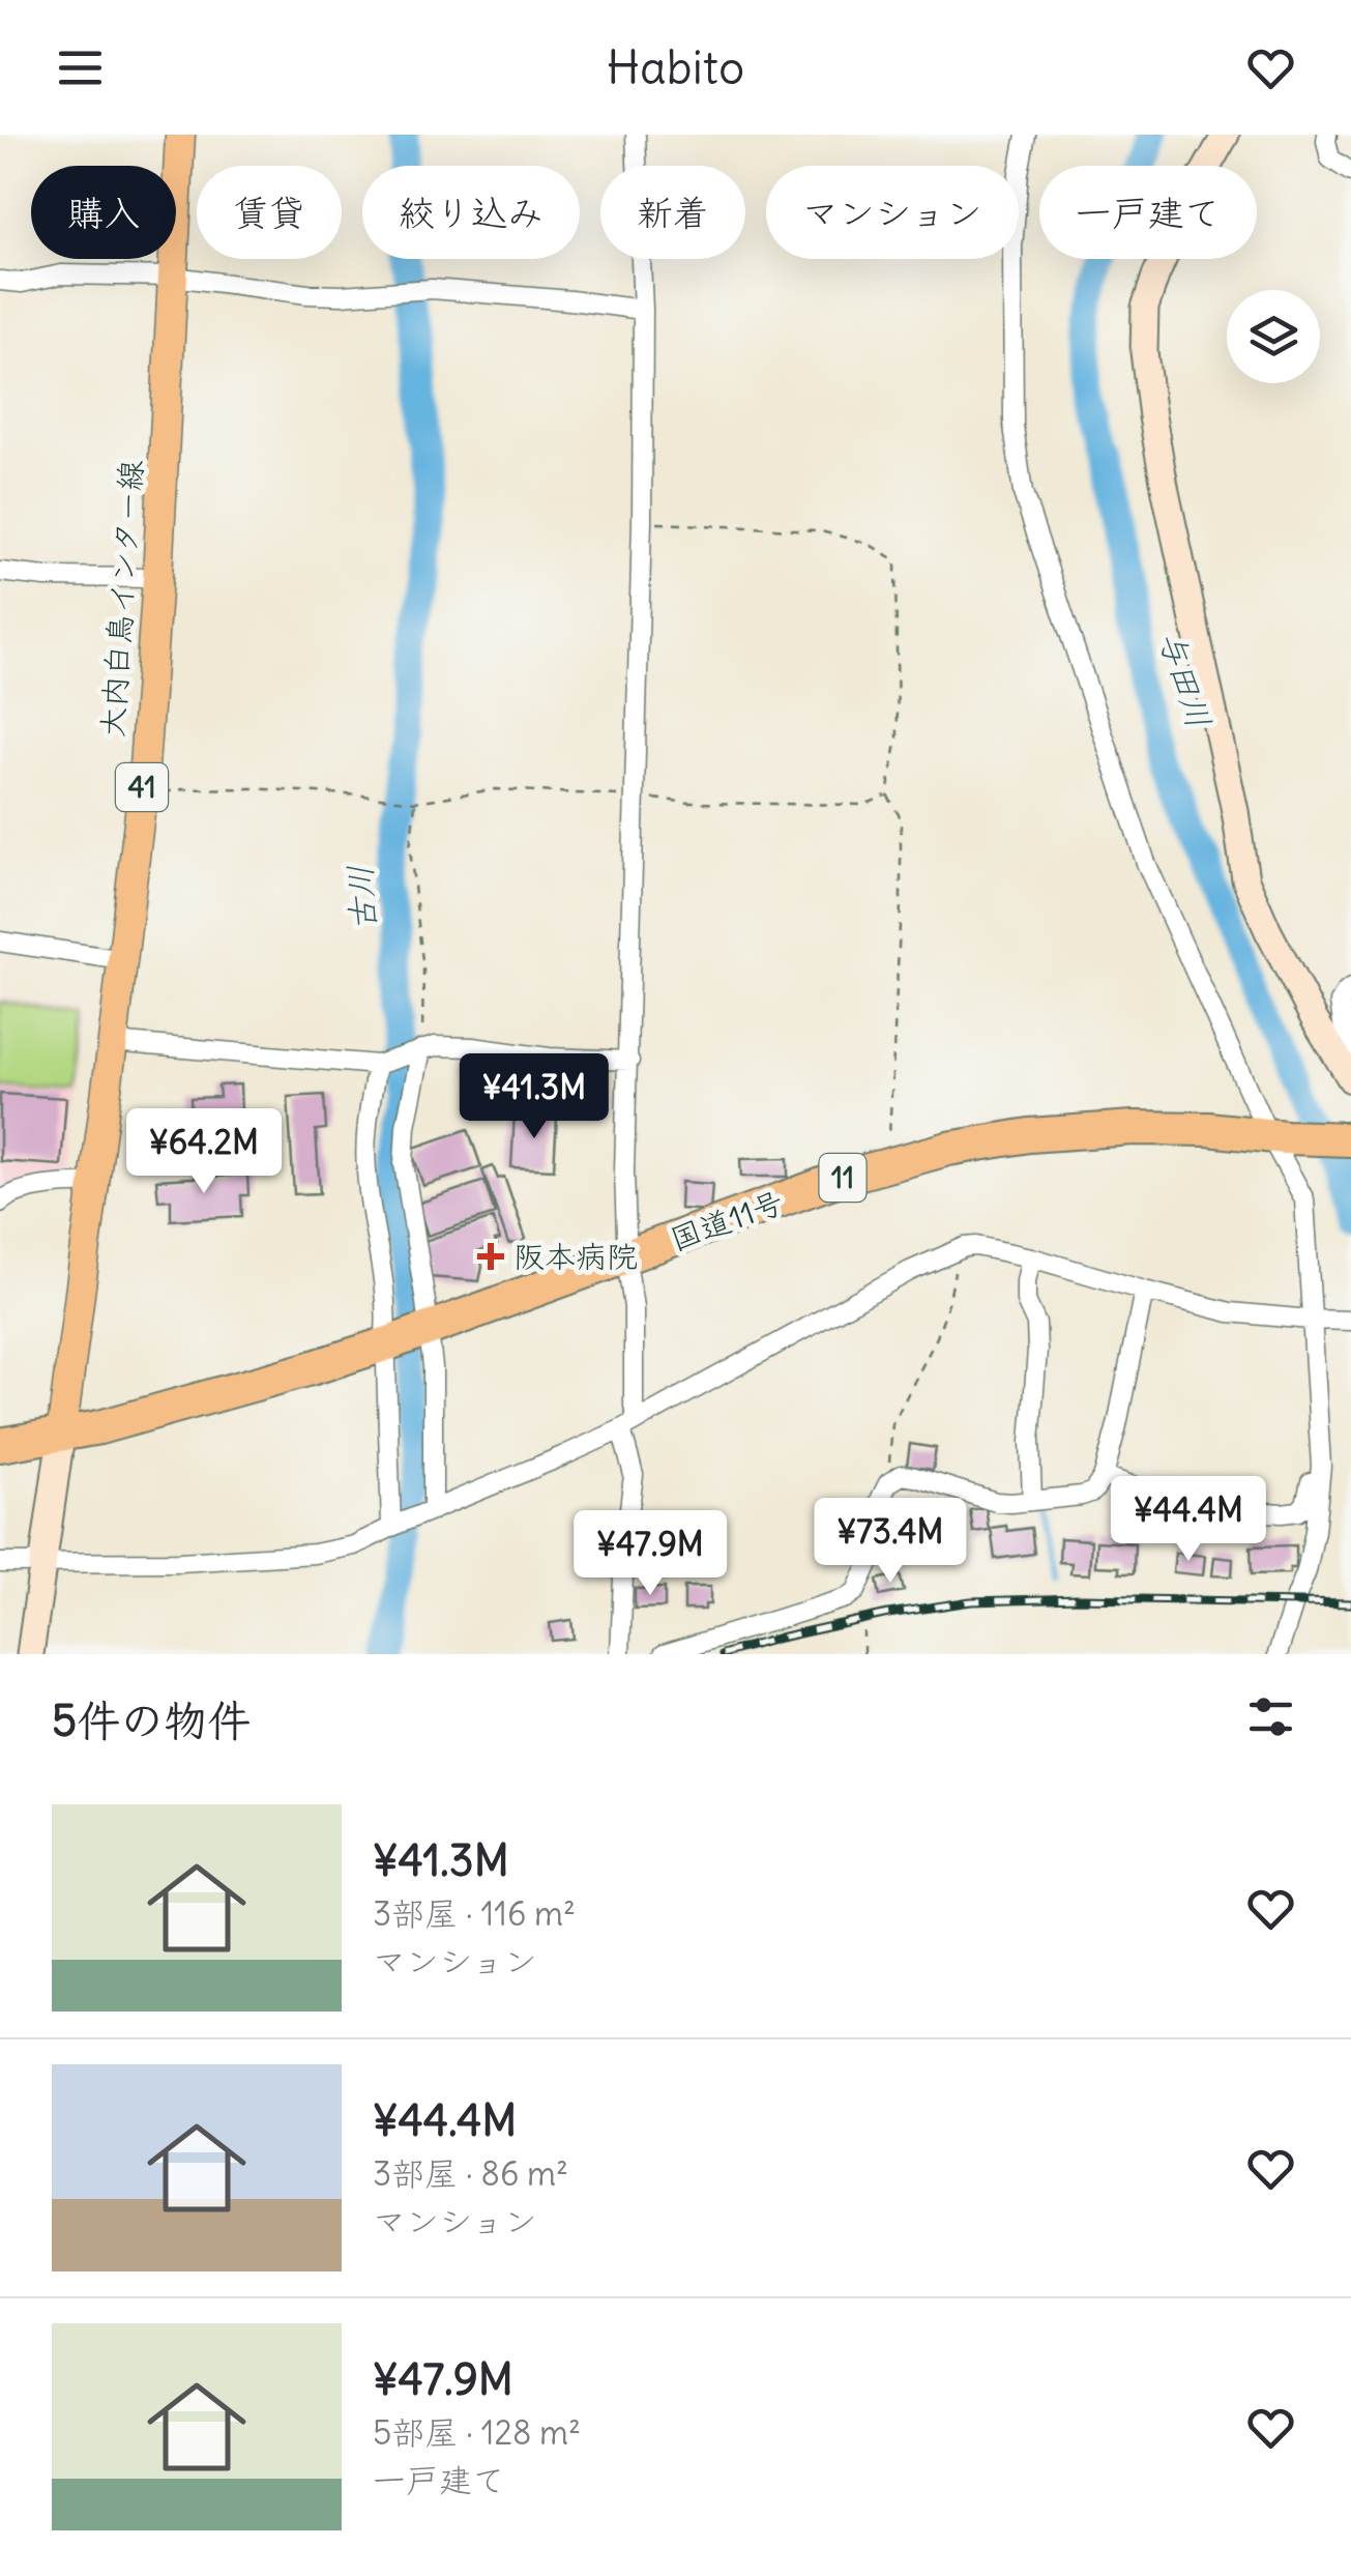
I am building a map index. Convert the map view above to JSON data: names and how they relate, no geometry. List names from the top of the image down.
{
  "streets": {
    "highway": ["11", "国道11号"],
    "main road": ["大内白鳥インター線", "41"]
  },
  "crossings": [
    ["大内白鳥インター線", "国道11号"]
  ],
  "water": ["与田川", "古川"],
  "places": {
    "health": ["阪本病院"]
  },
  "page": {
    "header": "Habito",
    "chip": [
      "購入",
      "賃貸",
      "絞り込み",
      "新着",
      "マンション",
      "一戸建て"
    ],
    "price": [
      "¥41.3M",
      "¥64.2M",
      "¥44.4M",
      "¥73.4M",
      "¥47.9M"
    ],
    "heading": "5件の物件",
    "list": [
      {
        "name": "¥41.3M",
        "note": "3部屋 · 116 m² · マンション"
      },
      {
        "name": "¥44.4M",
        "note": "3部屋 · 86 m² · マンション"
      },
      {
        "name": "¥47.9M",
        "note": "5部屋 · 128 m² · 一戸建て"
      }
    ]
  }
}
